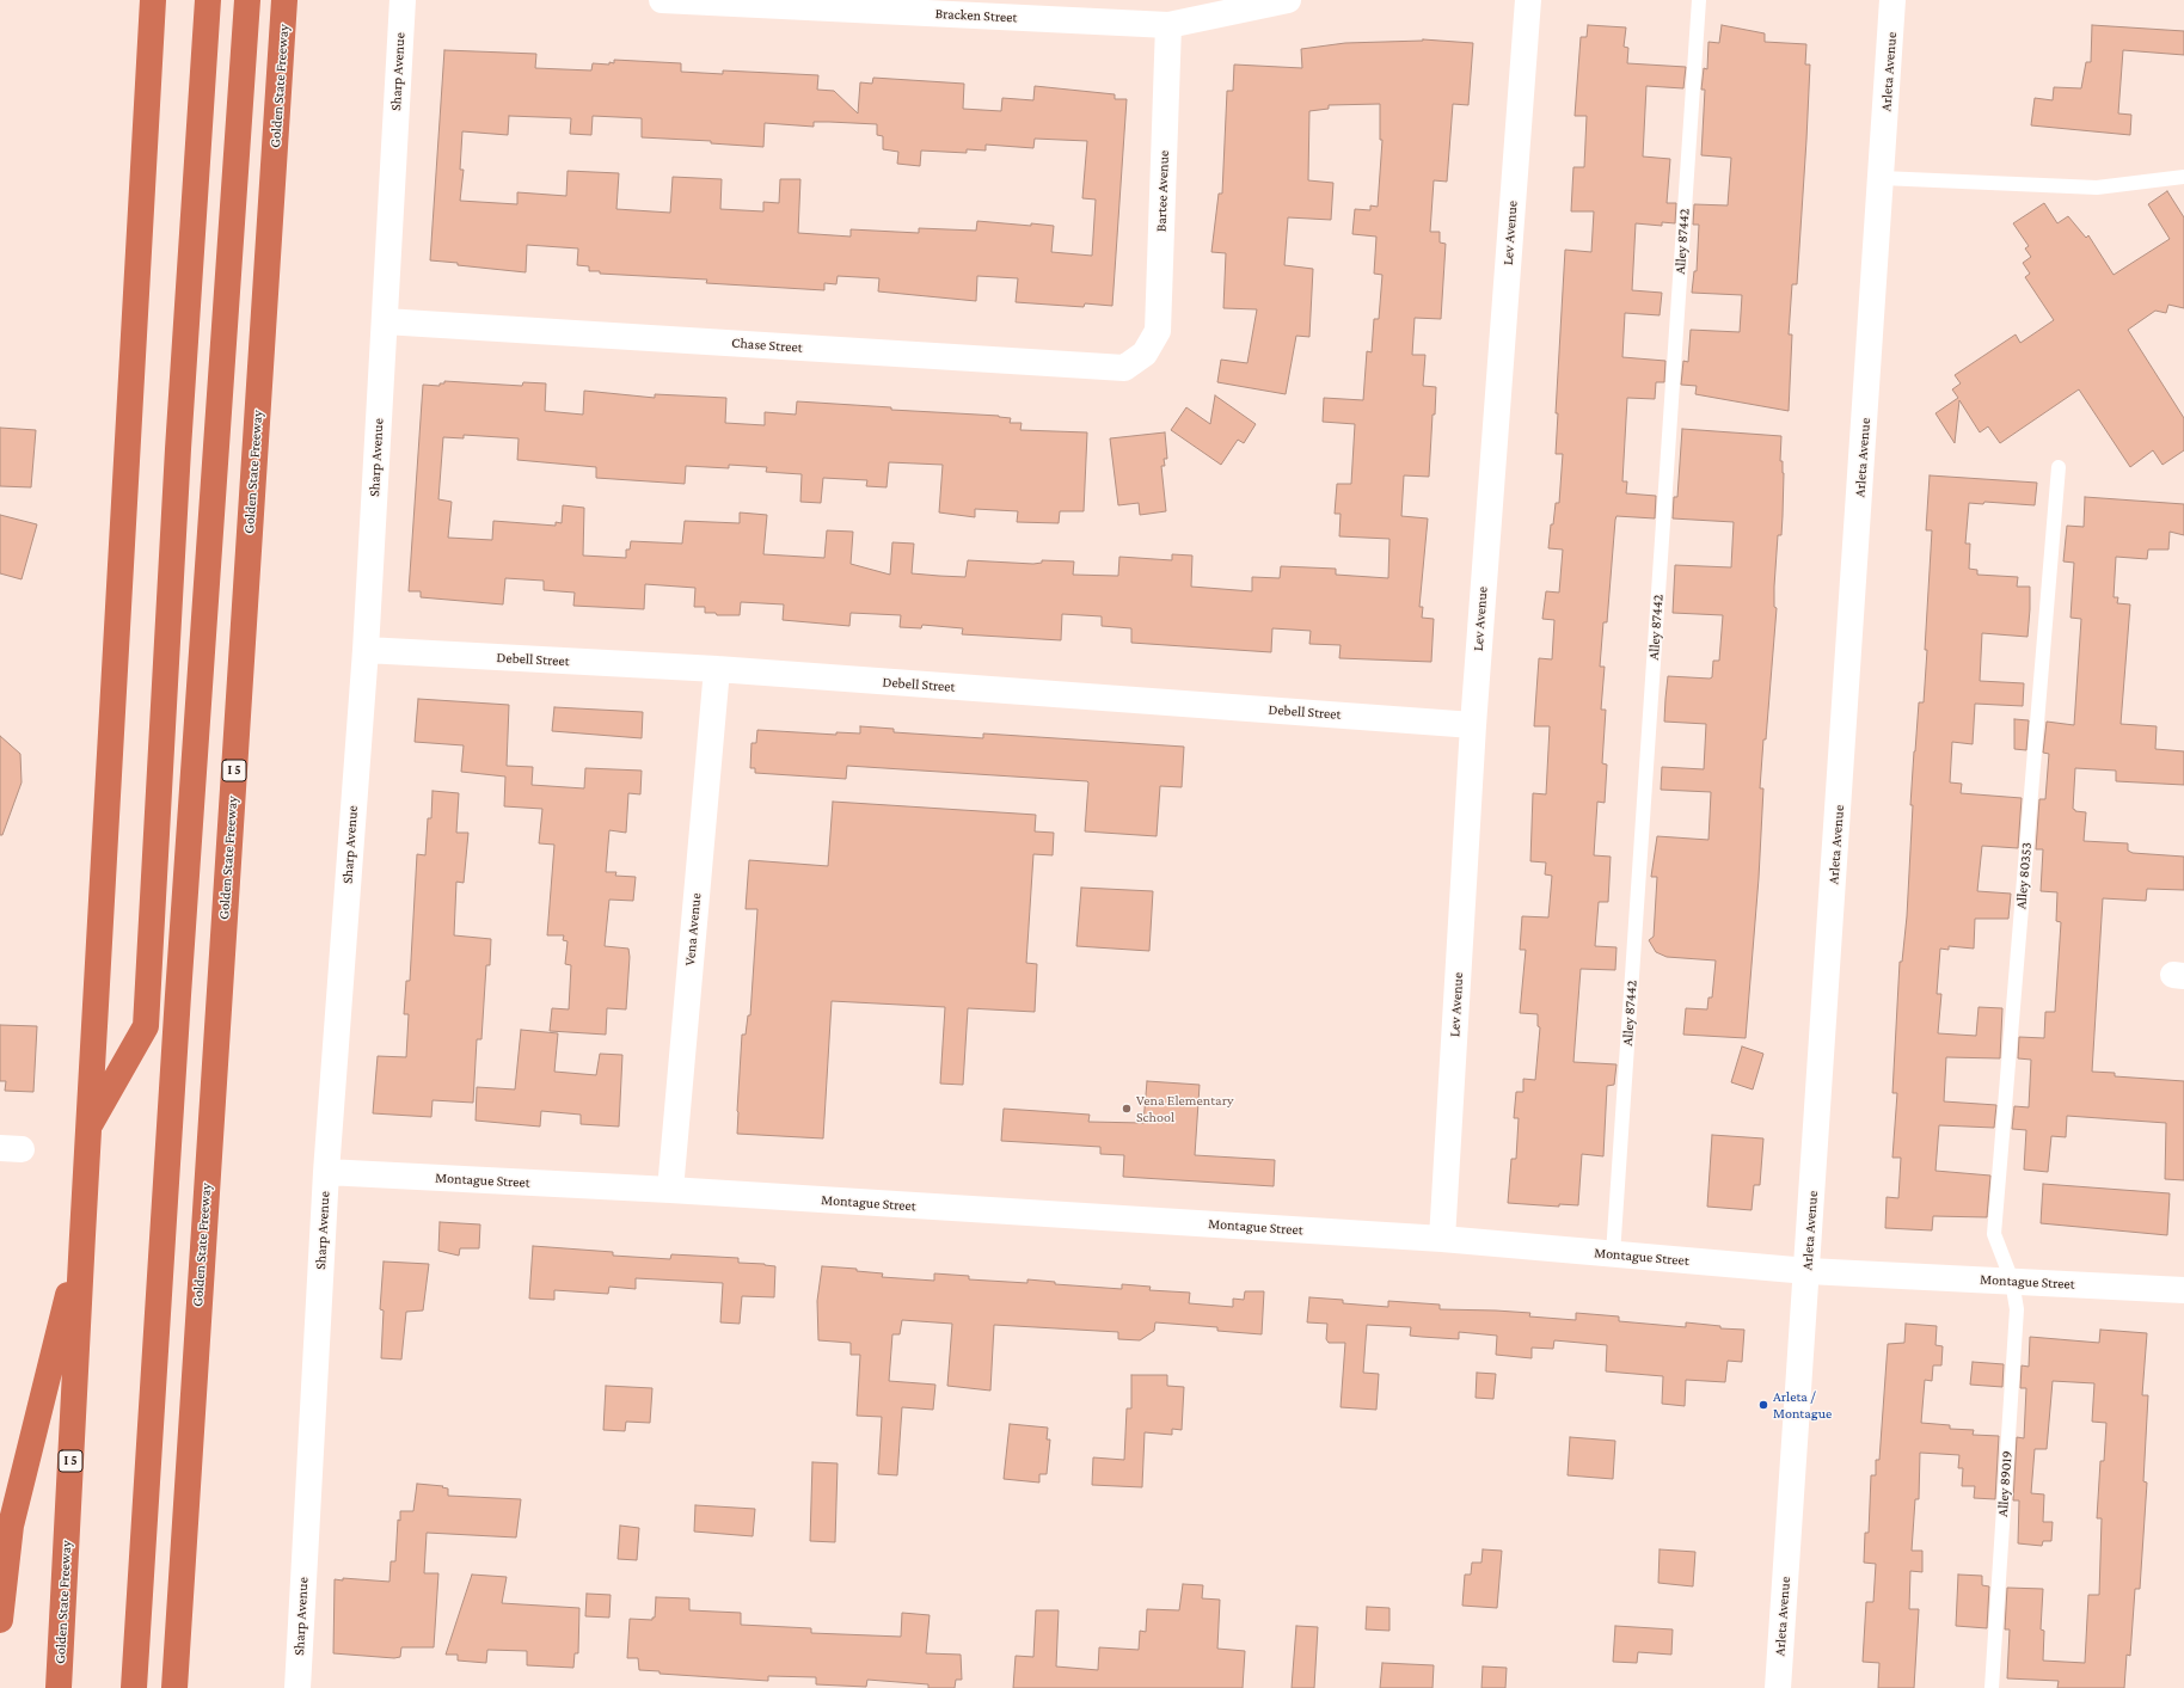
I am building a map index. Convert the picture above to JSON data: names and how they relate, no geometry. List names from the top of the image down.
{
  "streets": {
    "highway": ["Golden State Freeway", "I 5"],
    "street": [
      "Bracken Street",
      "Sharp Avenue",
      "Arleta Avenue",
      "Bartee Avenue",
      "Lev Avenue",
      "Chase Street",
      "Debell Street",
      "Vena Avenue",
      "Montague Street"
    ],
    "lane": ["Alley 87442", "Alley 80353", "Alley 89019"]
  },
  "crossings": [
    ["Bracken Street", "Bartee Avenue"],
    ["Sharp Avenue", "Chase Street"],
    ["Sharp Avenue", "Debell Street"],
    ["Sharp Avenue", "Montague Street"],
    ["Arleta Avenue", "Montague Street"],
    ["Bartee Avenue", "Chase Street"],
    ["Lev Avenue", "Debell Street"],
    ["Lev Avenue", "Montague Street"],
    ["Alley 87442", "Montague Street"],
    ["Debell Street", "Vena Avenue"],
    ["Alley 80353", "Montague Street"],
    ["Alley 80353", "Alley 89019"],
    ["Vena Avenue", "Montague Street"],
    ["Montague Street", "Alley 89019"]
  ],
  "places": ["Vena Elementary School", "Arleta / Montague"]
}
